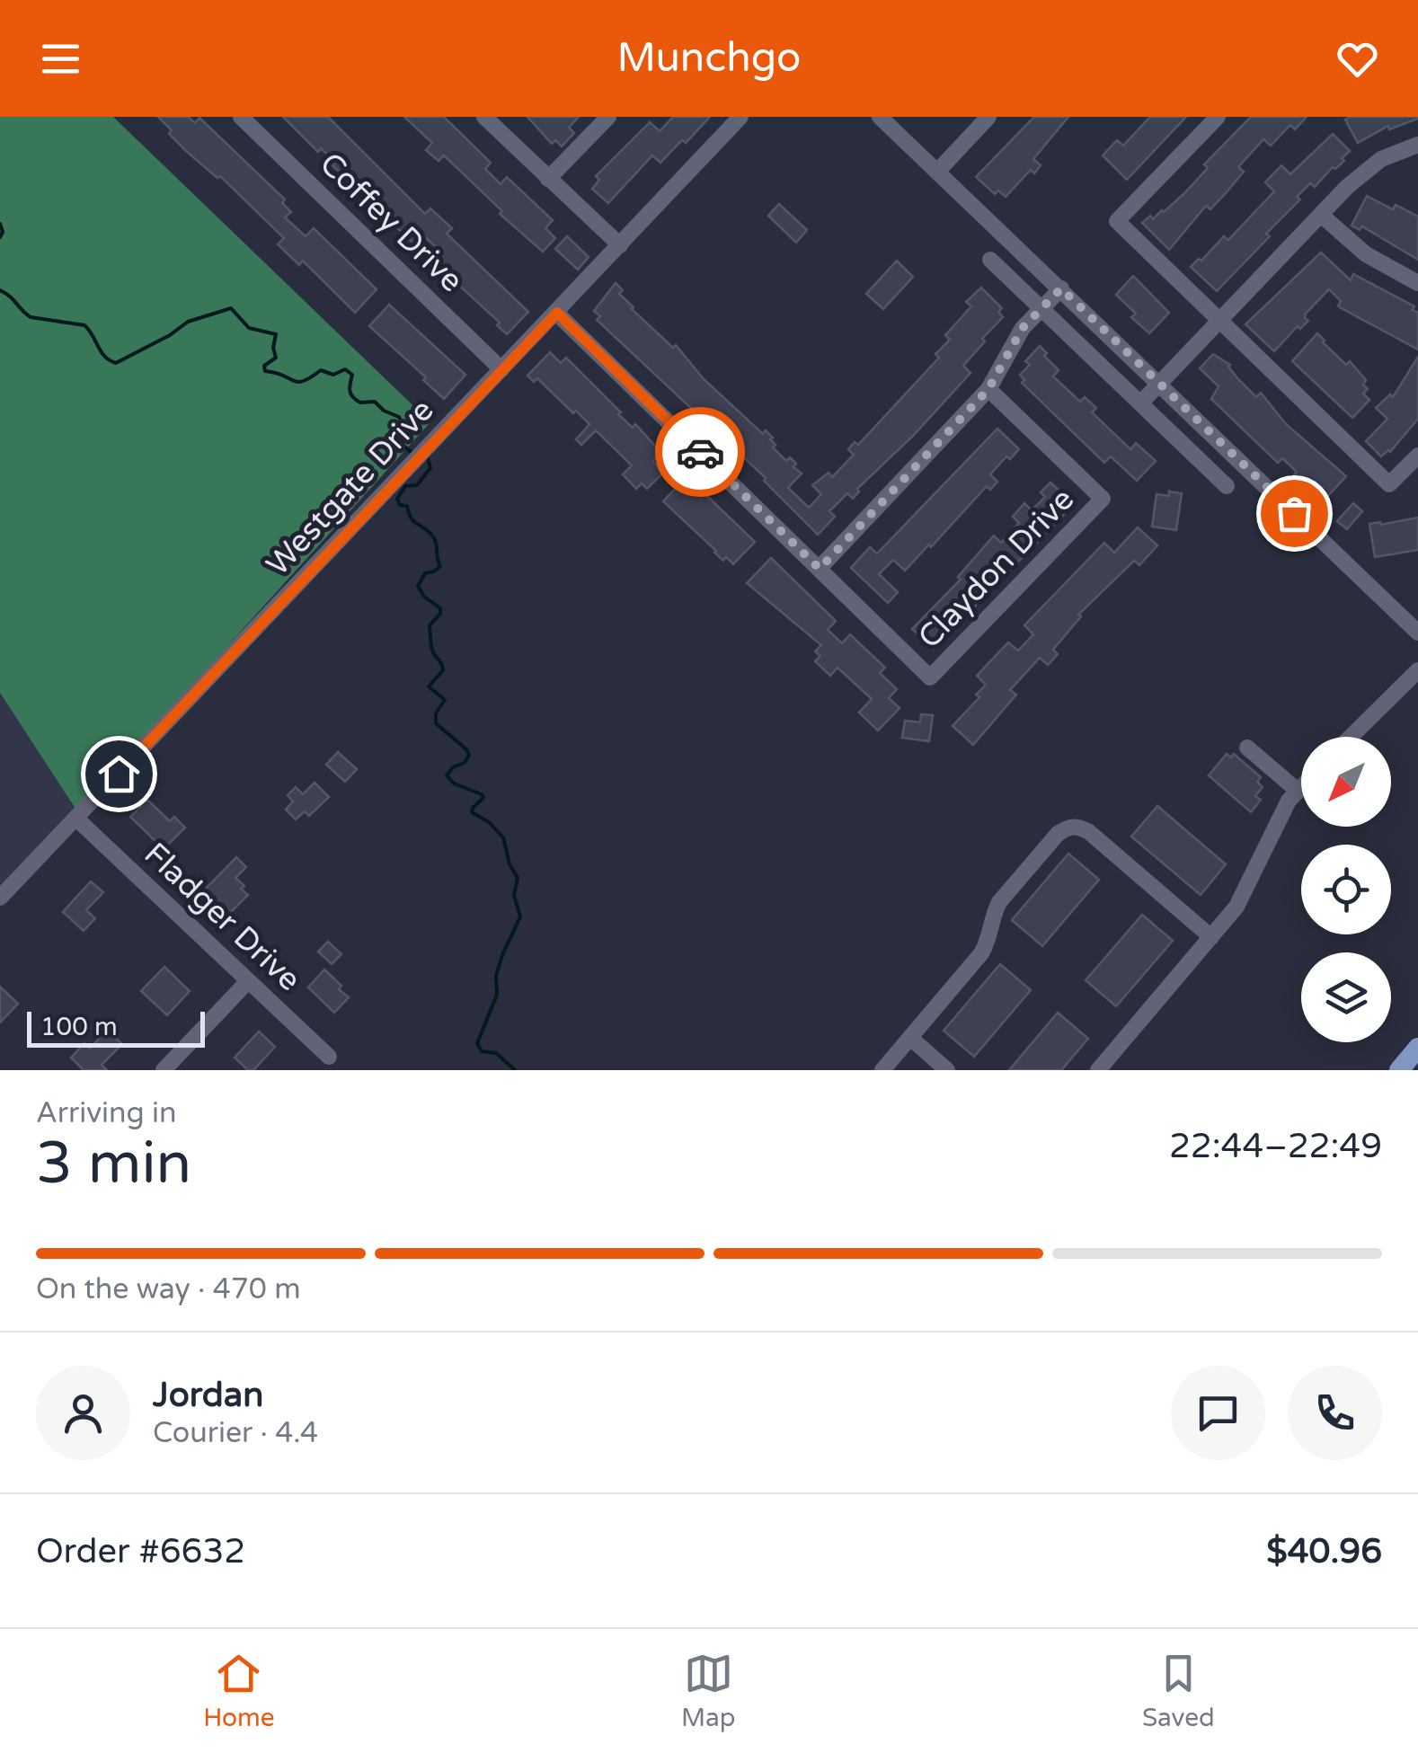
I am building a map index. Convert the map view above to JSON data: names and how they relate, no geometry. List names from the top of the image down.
{
  "streets": {
    "street": [
      "Coffey Drive",
      "Westgate Drive",
      "Claydon Drive",
      "Fladger Drive"
    ]
  },
  "crossings": [
    ["Coffey Drive", "Westgate Drive"],
    ["Westgate Drive", "Fladger Drive"]
  ],
  "scale_bar": "100 m",
  "north": "bottom left",
  "page": {
    "header": "Munchgo",
    "scale": "100 m",
    "heading": ["3 min", "Arriving in", "22:44–22:49"],
    "panel": [
      "Jordan",
      "Courier · 4.4",
      "Order #6632",
      "$40.96"
    ],
    "bar": "On the way · 470 m",
    "tabs": ["Home", "Map", "Saved"]
  }
}
